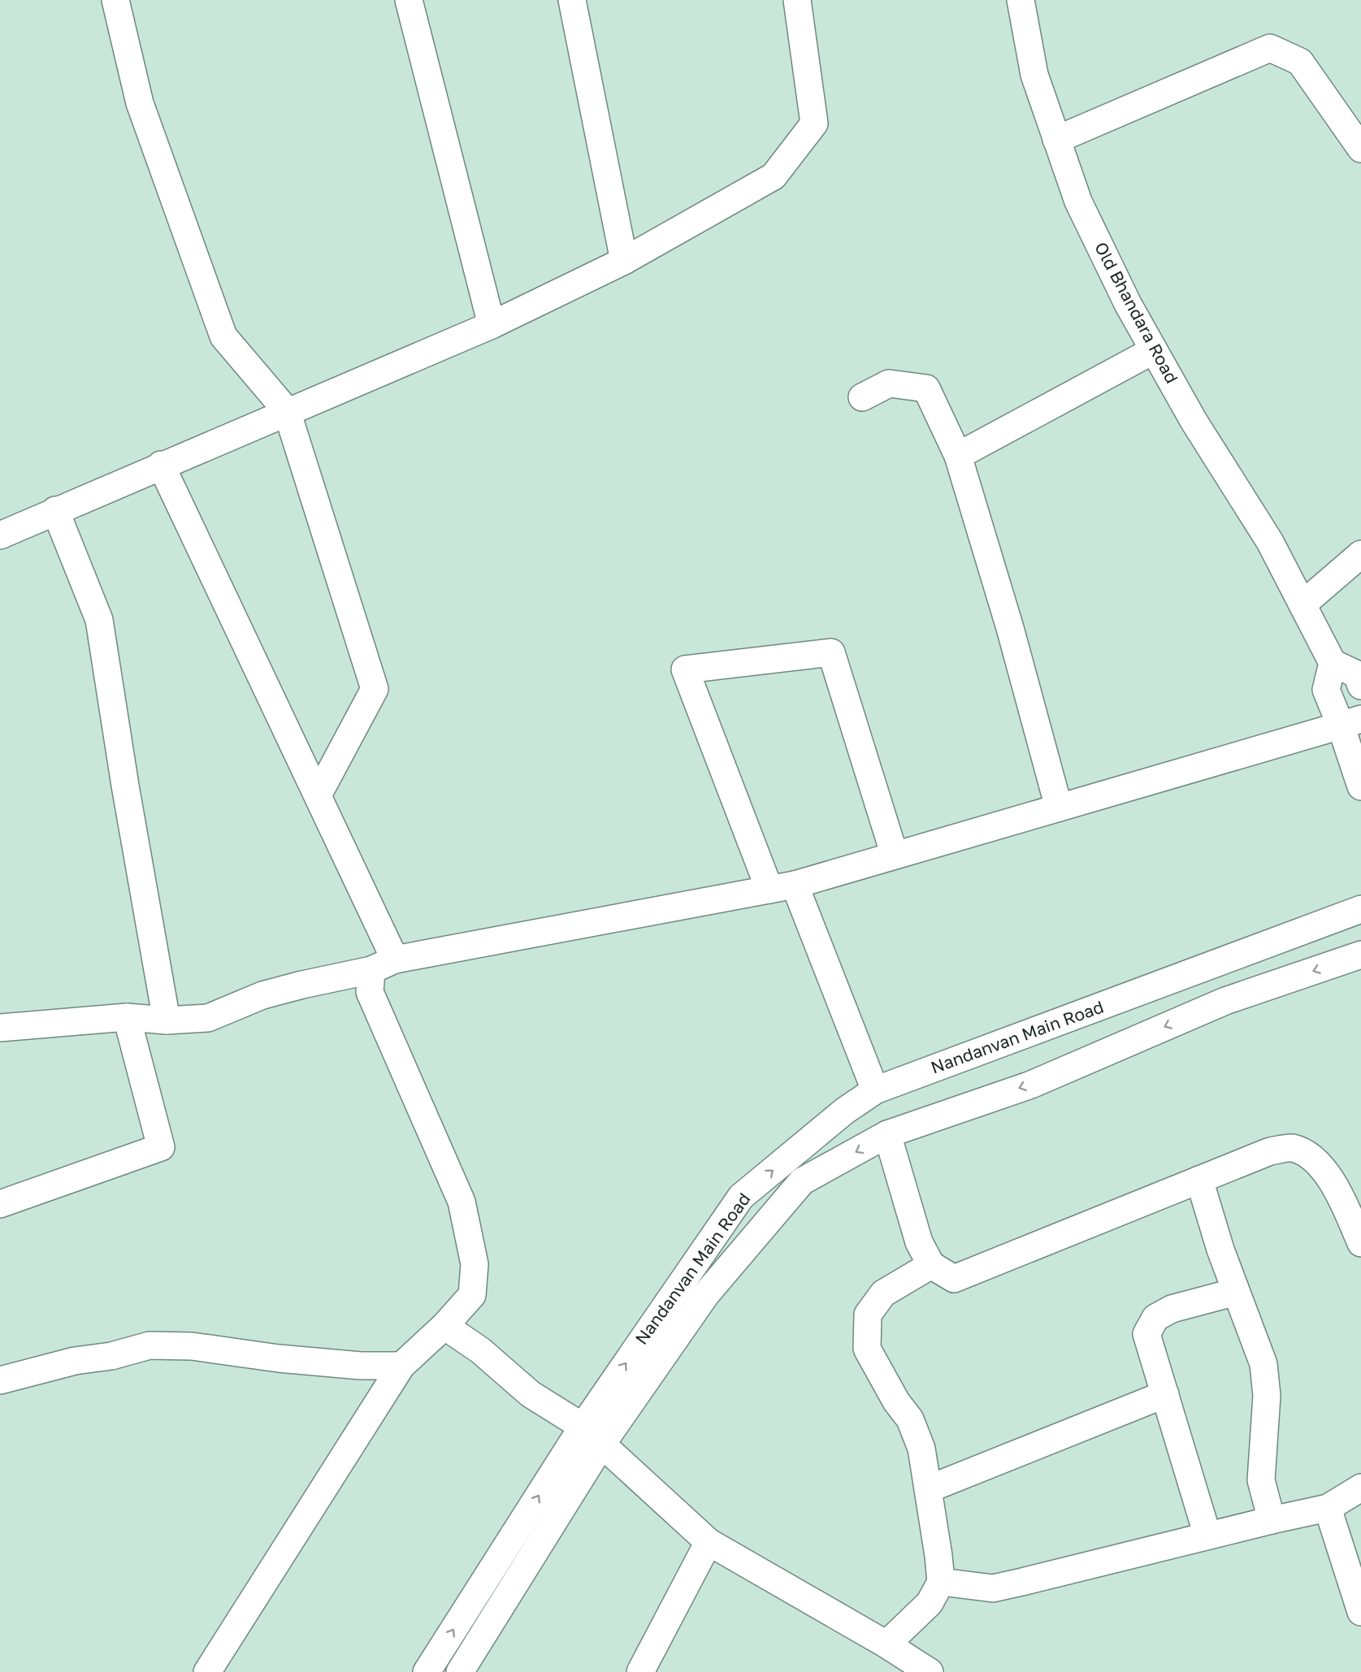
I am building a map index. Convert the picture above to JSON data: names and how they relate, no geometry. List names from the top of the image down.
{
  "streets": {
    "main road": ["Old Bhandara Road", "Nandanvan Main Road"]
  }
}
